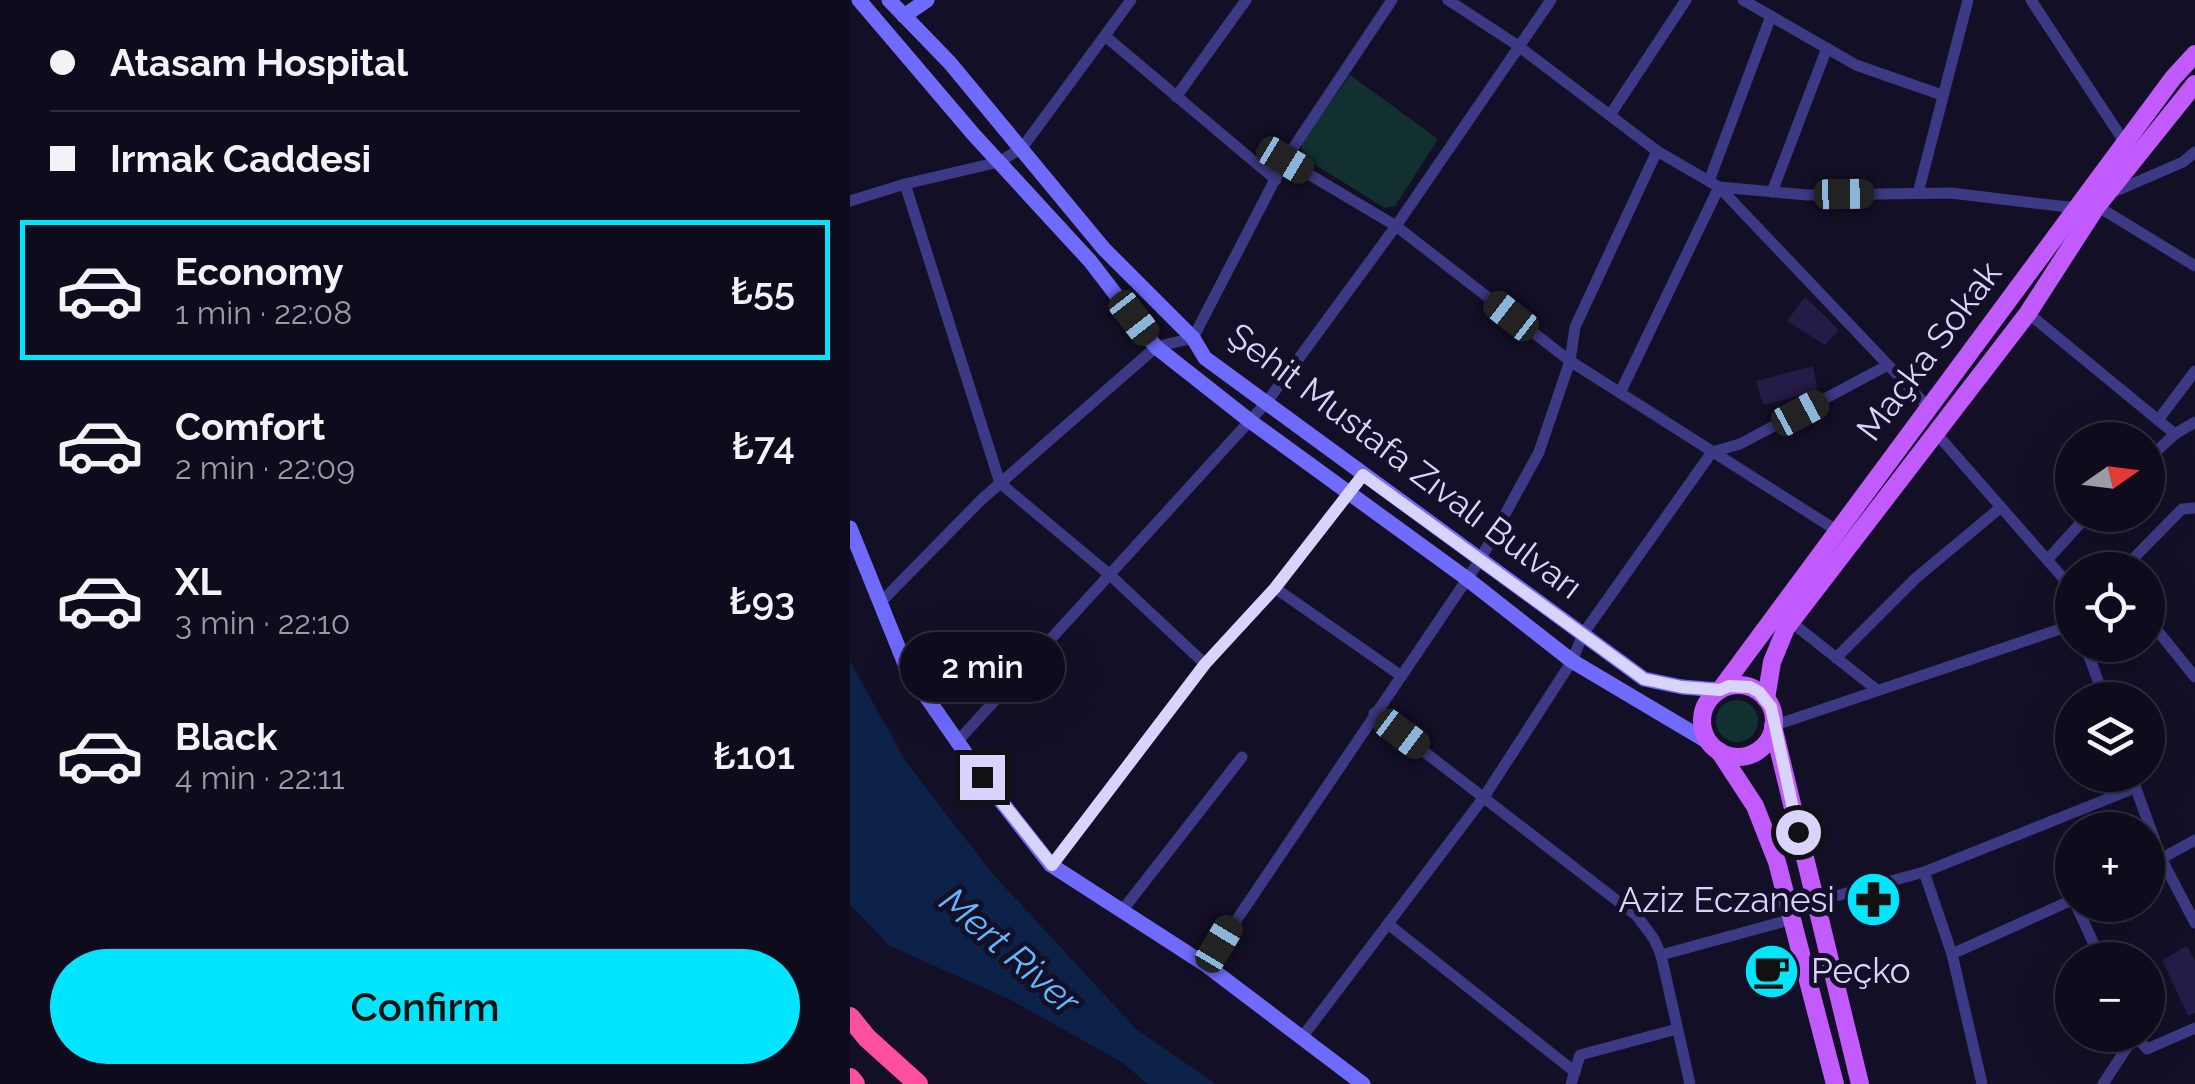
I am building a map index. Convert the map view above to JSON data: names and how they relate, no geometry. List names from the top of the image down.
{
  "streets": {
    "main road": ["Maçka Sokak", "Şehit Mustafa Zıvalı Bulvarı"]
  },
  "crossings": [
    ["Maçka Sokak", "Şehit Mustafa Zıvalı Bulvarı"]
  ],
  "water": ["Mert River"],
  "places": {
    "pharmacy": ["Aziz Eczanesi"],
    "cafe": ["Peçko"]
  },
  "north": "right",
  "page": {
    "banner": ["Atasam Hospital", "Irmak Caddesi"],
    "list": [
      {
        "name": "Economy",
        "note": "1 min · 22:08",
        "value": "₺55"
      },
      {
        "name": "Comfort",
        "note": "2 min · 22:09",
        "value": "₺74"
      },
      {
        "name": "XL",
        "note": "3 min · 22:10",
        "value": "₺93"
      },
      {
        "name": "Black",
        "note": "4 min · 22:11",
        "value": "₺101"
      }
    ],
    "map_buttons": ["+", "−"],
    "bubble": "2 min",
    "buttons": "Confirm"
  }
}
